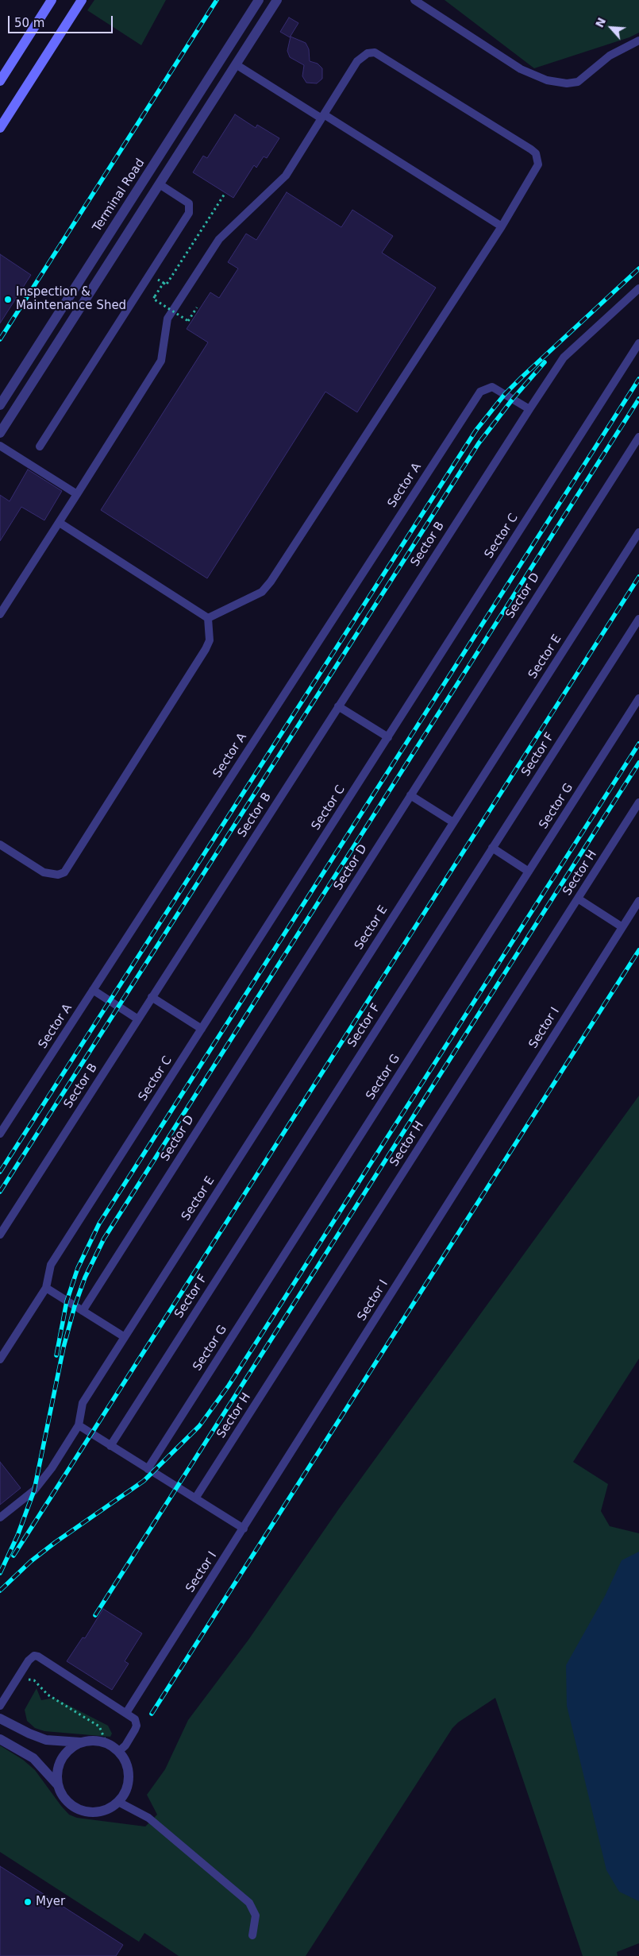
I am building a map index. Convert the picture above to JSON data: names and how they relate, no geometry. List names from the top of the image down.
{
  "streets": {
    "street": ["Terminal Road"],
    "lane": [
      "Sector A",
      "Sector C",
      "Sector B",
      "Sector D",
      "Sector E",
      "Sector F",
      "Sector G",
      "Sector H",
      "Sector I"
    ]
  },
  "crossings": [
    ["Sector A", "Sector B"]
  ],
  "places": ["Inspection & Maintenance Shed", "Myer"],
  "scale_bar": "50 m",
  "north": "top left"
}
